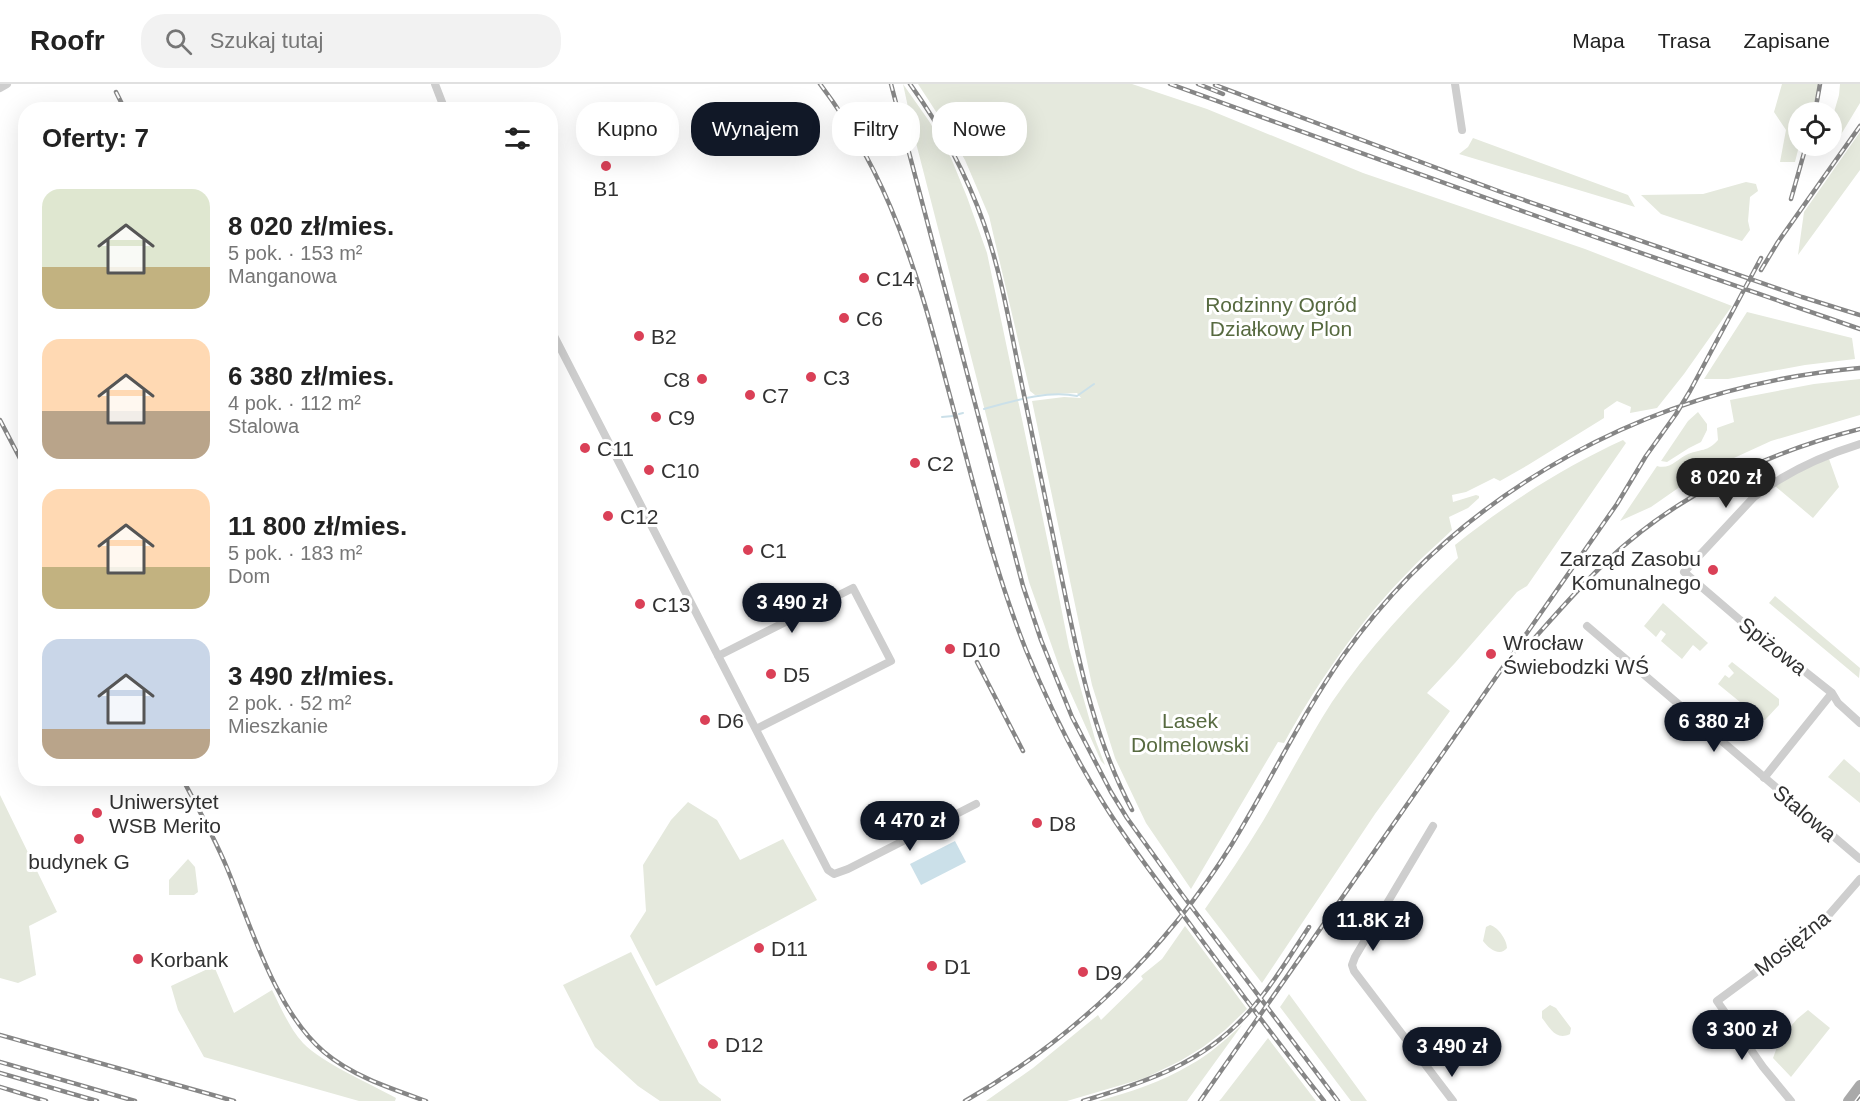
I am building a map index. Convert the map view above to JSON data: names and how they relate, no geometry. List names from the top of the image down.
{
  "streets": {
    "street": ["Spiżowa", "Stalowa", "Mosiężna"]
  },
  "parks": ["Rodzinny Ogród Działkowy Plon", "Lasek Dolmelowski"],
  "places": [
    "B1",
    "C14",
    "C6",
    "B2",
    "C3",
    "C8",
    "C7",
    "C9",
    "C11",
    "C2",
    "C10",
    "C12",
    "C1",
    "Zarząd Zasobu Komunalnego",
    "C13",
    "D10",
    "Wrocław Świebodzki WŚ",
    "D5",
    "D6",
    "Uniwersytet WSB Merito",
    "D8",
    "budynek G",
    "D11",
    "Korbank",
    "D1",
    "D9",
    "D12"
  ],
  "page": {
    "header": "Roofr",
    "search": "Szukaj tutaj",
    "nav": ["Mapa", "Trasa", "Zapisane"],
    "chip": [
      "Kupno",
      "Wynajem",
      "Filtry",
      "Nowe"
    ],
    "heading": "Oferty: 7",
    "list": [
      {
        "name": "8 020 zł/mies.",
        "note": "5 pok. · 153 m² · Manganowa"
      },
      {
        "name": "6 380 zł/mies.",
        "note": "4 pok. · 112 m² · Stalowa"
      },
      {
        "name": "11 800 zł/mies.",
        "note": "5 pok. · 183 m² · Dom"
      },
      {
        "name": "3 490 zł/mies.",
        "note": "2 pok. · 52 m² · Mieszkanie"
      }
    ],
    "price": [
      "8 020 zł",
      "3 490 zł",
      "6 380 zł",
      "4 470 zł",
      "11.8K zł",
      "3 300 zł",
      "3 490 zł"
    ]
  }
}
